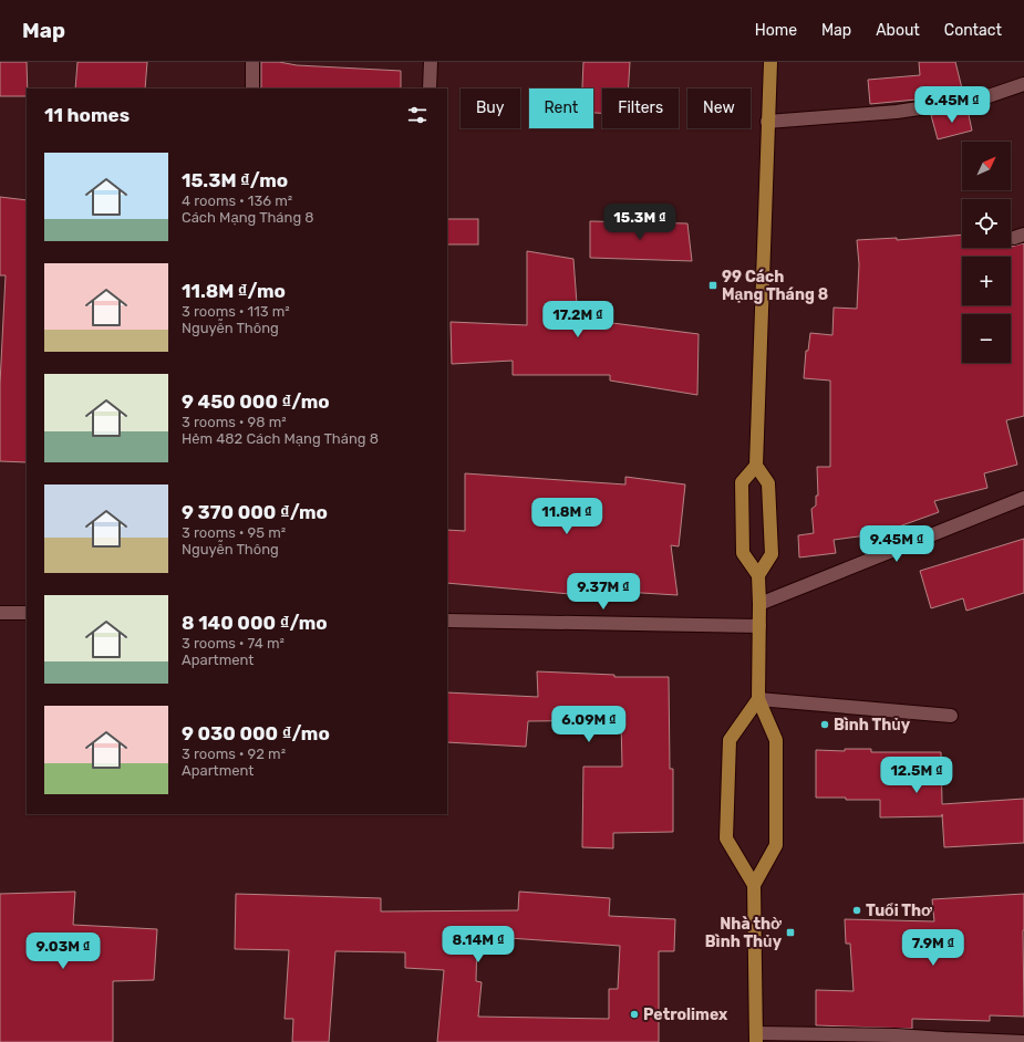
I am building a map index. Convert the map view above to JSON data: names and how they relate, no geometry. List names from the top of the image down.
{
  "places": {
    "transit": ["99 Cách Mạng Tháng 8", "Nhà thờ Bình Thủy"],
    "other": ["Bình Thủy", "Tuổi Thơ", "Petrolimex"]
  },
  "north": "top right",
  "page": {
    "header": "Map",
    "nav": [
      "Home",
      "Map",
      "About",
      "Contact"
    ],
    "price": [
      "6.45M ₫",
      "15.3M ₫",
      "17.2M ₫",
      "11.8M ₫",
      "9.45M ₫",
      "9.37M ₫",
      "6.09M ₫",
      "12.5M ₫",
      "8.14M ₫",
      "7.9M ₫",
      "9.03M ₫"
    ],
    "chip": [
      "Buy",
      "Rent",
      "Filters",
      "New"
    ],
    "heading": "11 homes",
    "map_buttons": ["+", "−"],
    "list": [
      {
        "name": "15.3M ₫/mo",
        "note": "4 rooms · 136 m² · Cách Mạng Tháng 8"
      },
      {
        "name": "11.8M ₫/mo",
        "note": "3 rooms · 113 m² · Nguyễn Thông"
      },
      {
        "name": "9 450 000 ₫/mo",
        "note": "3 rooms · 98 m² · Hẻm 482 Cách Mạng Tháng 8"
      },
      {
        "name": "9 370 000 ₫/mo",
        "note": "3 rooms · 95 m² · Nguyễn Thông"
      },
      {
        "name": "8 140 000 ₫/mo",
        "note": "3 rooms · 74 m² · Apartment"
      },
      {
        "name": "9 030 000 ₫/mo",
        "note": "3 rooms · 92 m² · Apartment"
      }
    ]
  }
}
